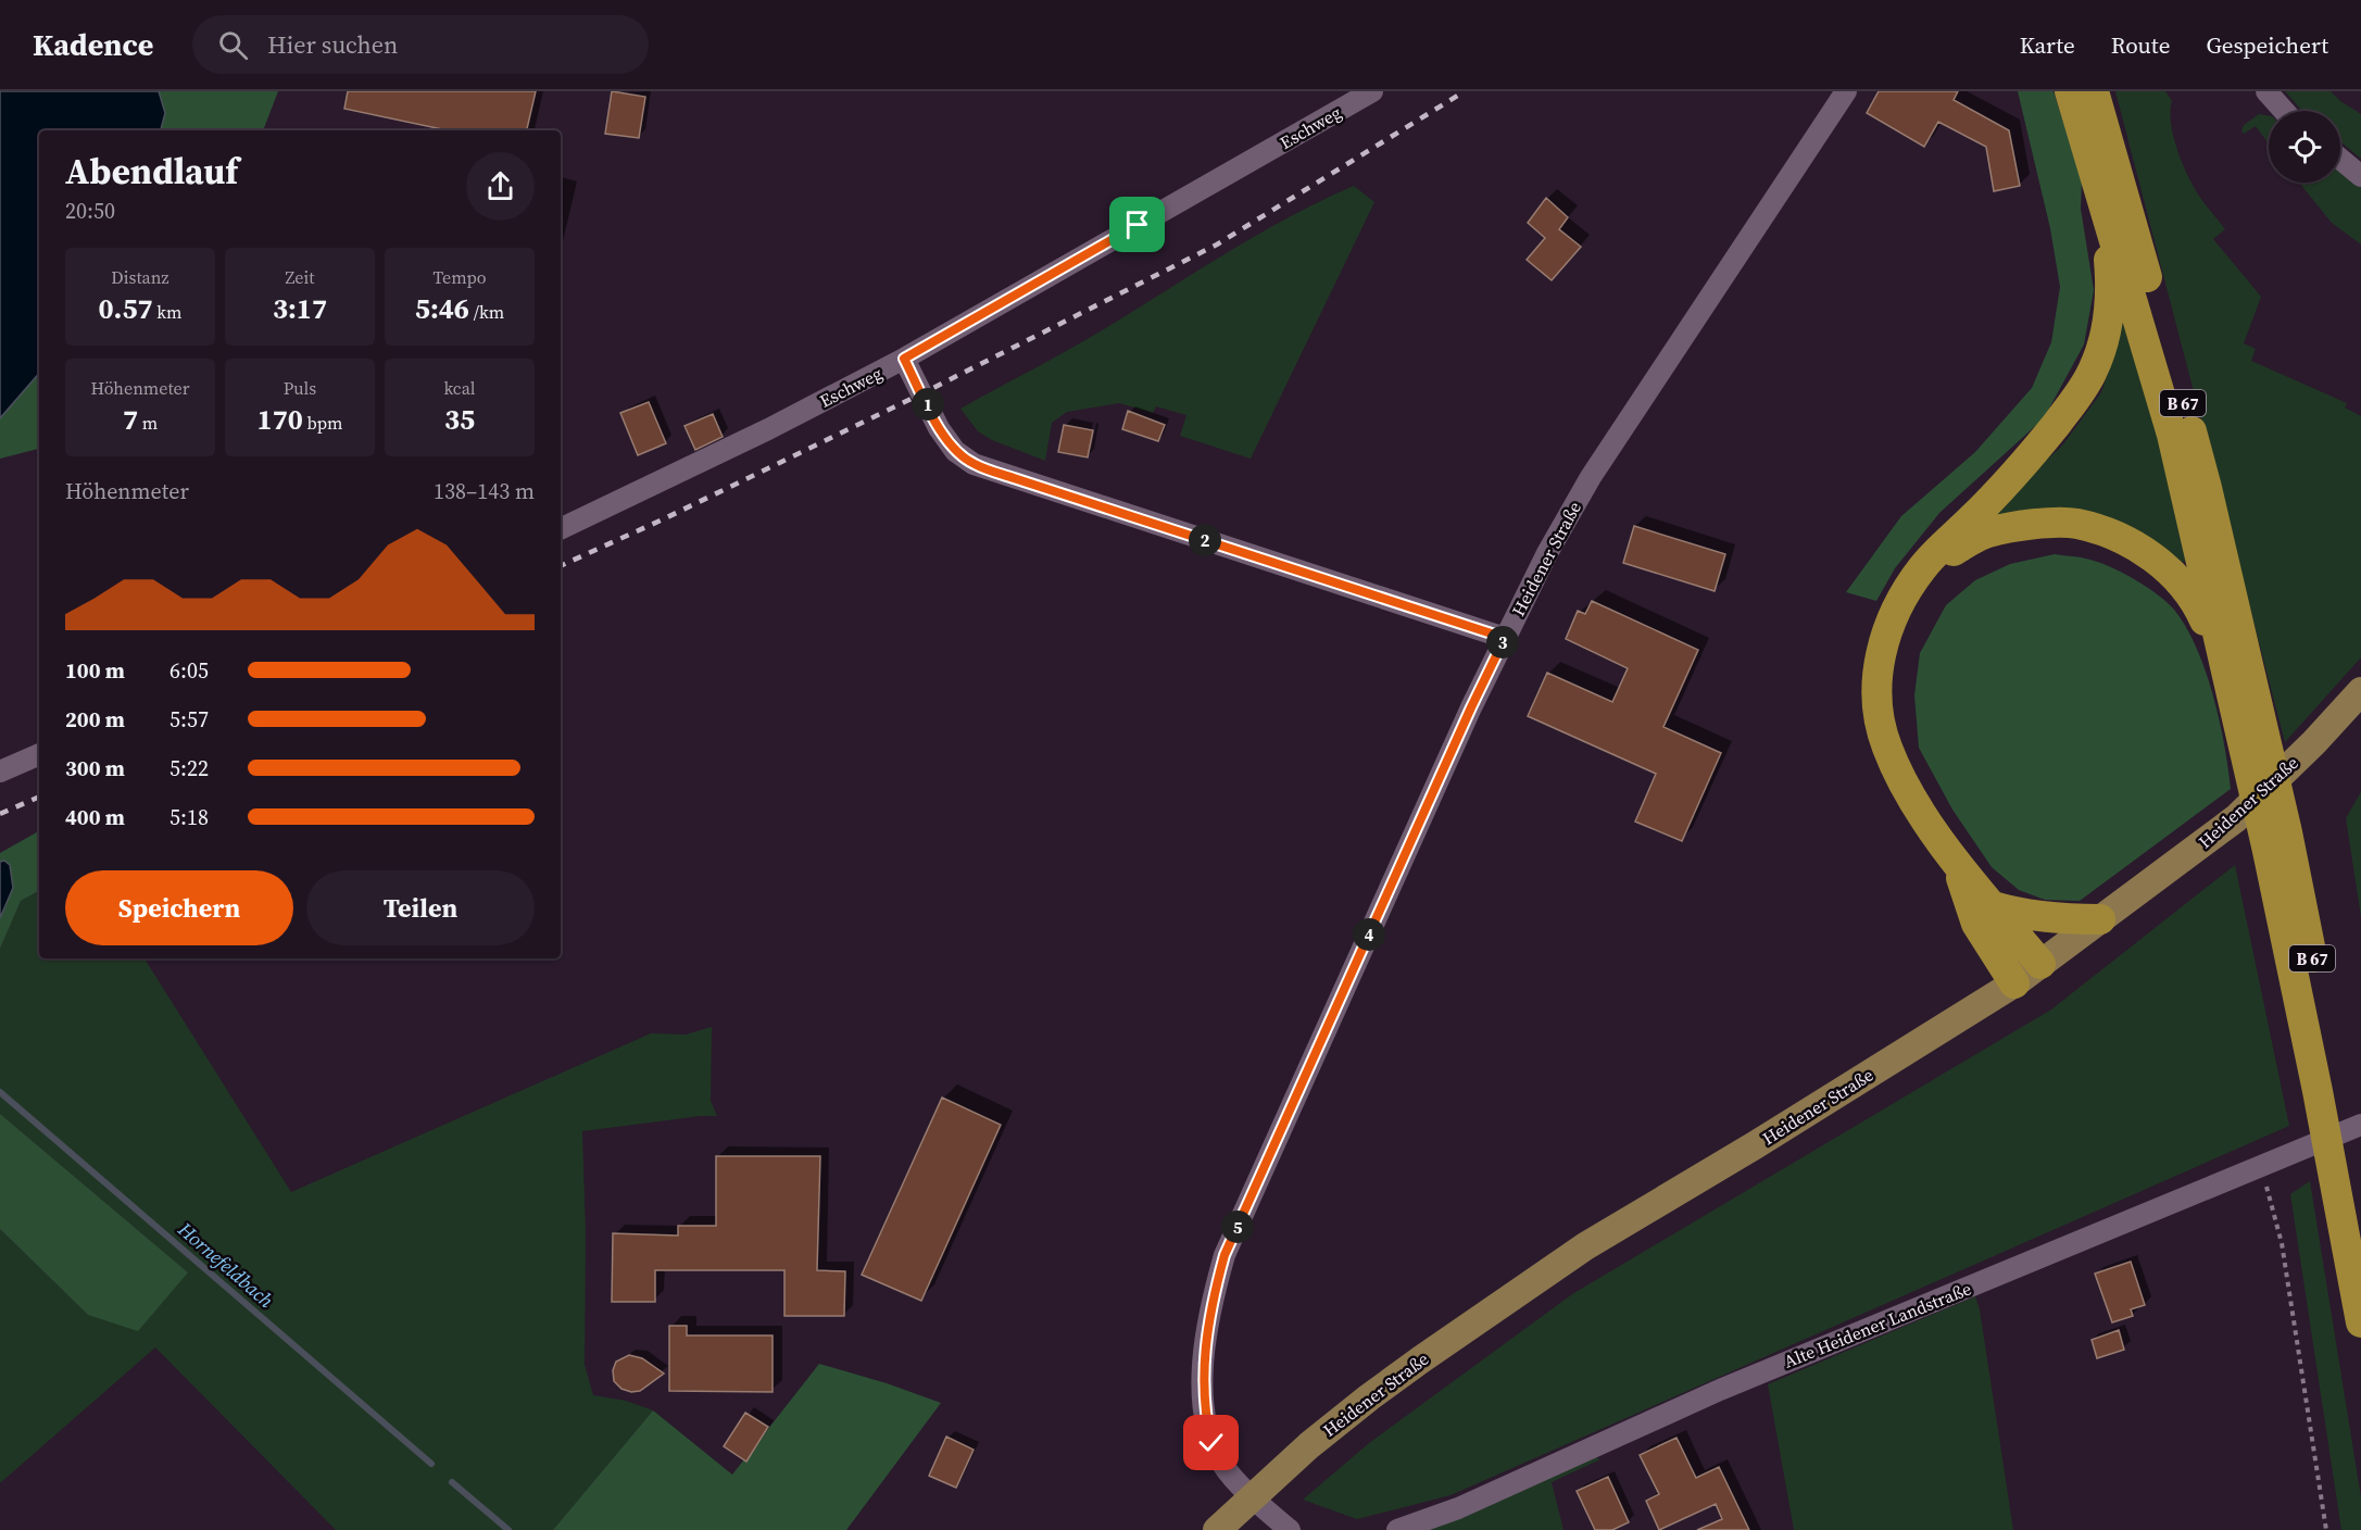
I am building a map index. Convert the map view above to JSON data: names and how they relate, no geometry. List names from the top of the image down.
{
  "streets": {
    "highway": ["B 67"],
    "main road": ["Heidener Straße"],
    "street": ["Eschweg", "Alte Heidener Landstraße"]
  },
  "water": ["Hornefeldbach"],
  "page": {
    "header": "Kadence",
    "search": "Hier suchen",
    "nav": ["Karte", "Route", "Gespeichert"],
    "heading": ["Abendlauf", "20:50"],
    "stats": [
      ["Distanz", "0.57 km"],
      ["Zeit", "3:17"],
      ["Tempo", "5:46 /km"],
      ["Höhenmeter", "7 m"],
      ["Puls", "170 bpm"],
      ["kcal", "35"]
    ],
    "pins": [
      "1",
      "2",
      "3",
      "4",
      "5"
    ],
    "chart": ["Höhenmeter", "138–143 m"],
    "list": [
      {
        "name": "100 m",
        "note": "6:05"
      },
      {
        "name": "200 m",
        "note": "5:57"
      },
      {
        "name": "300 m",
        "note": "5:22"
      },
      {
        "name": "400 m",
        "note": "5:18"
      }
    ],
    "buttons": ["Speichern", "Teilen"]
  }
}
